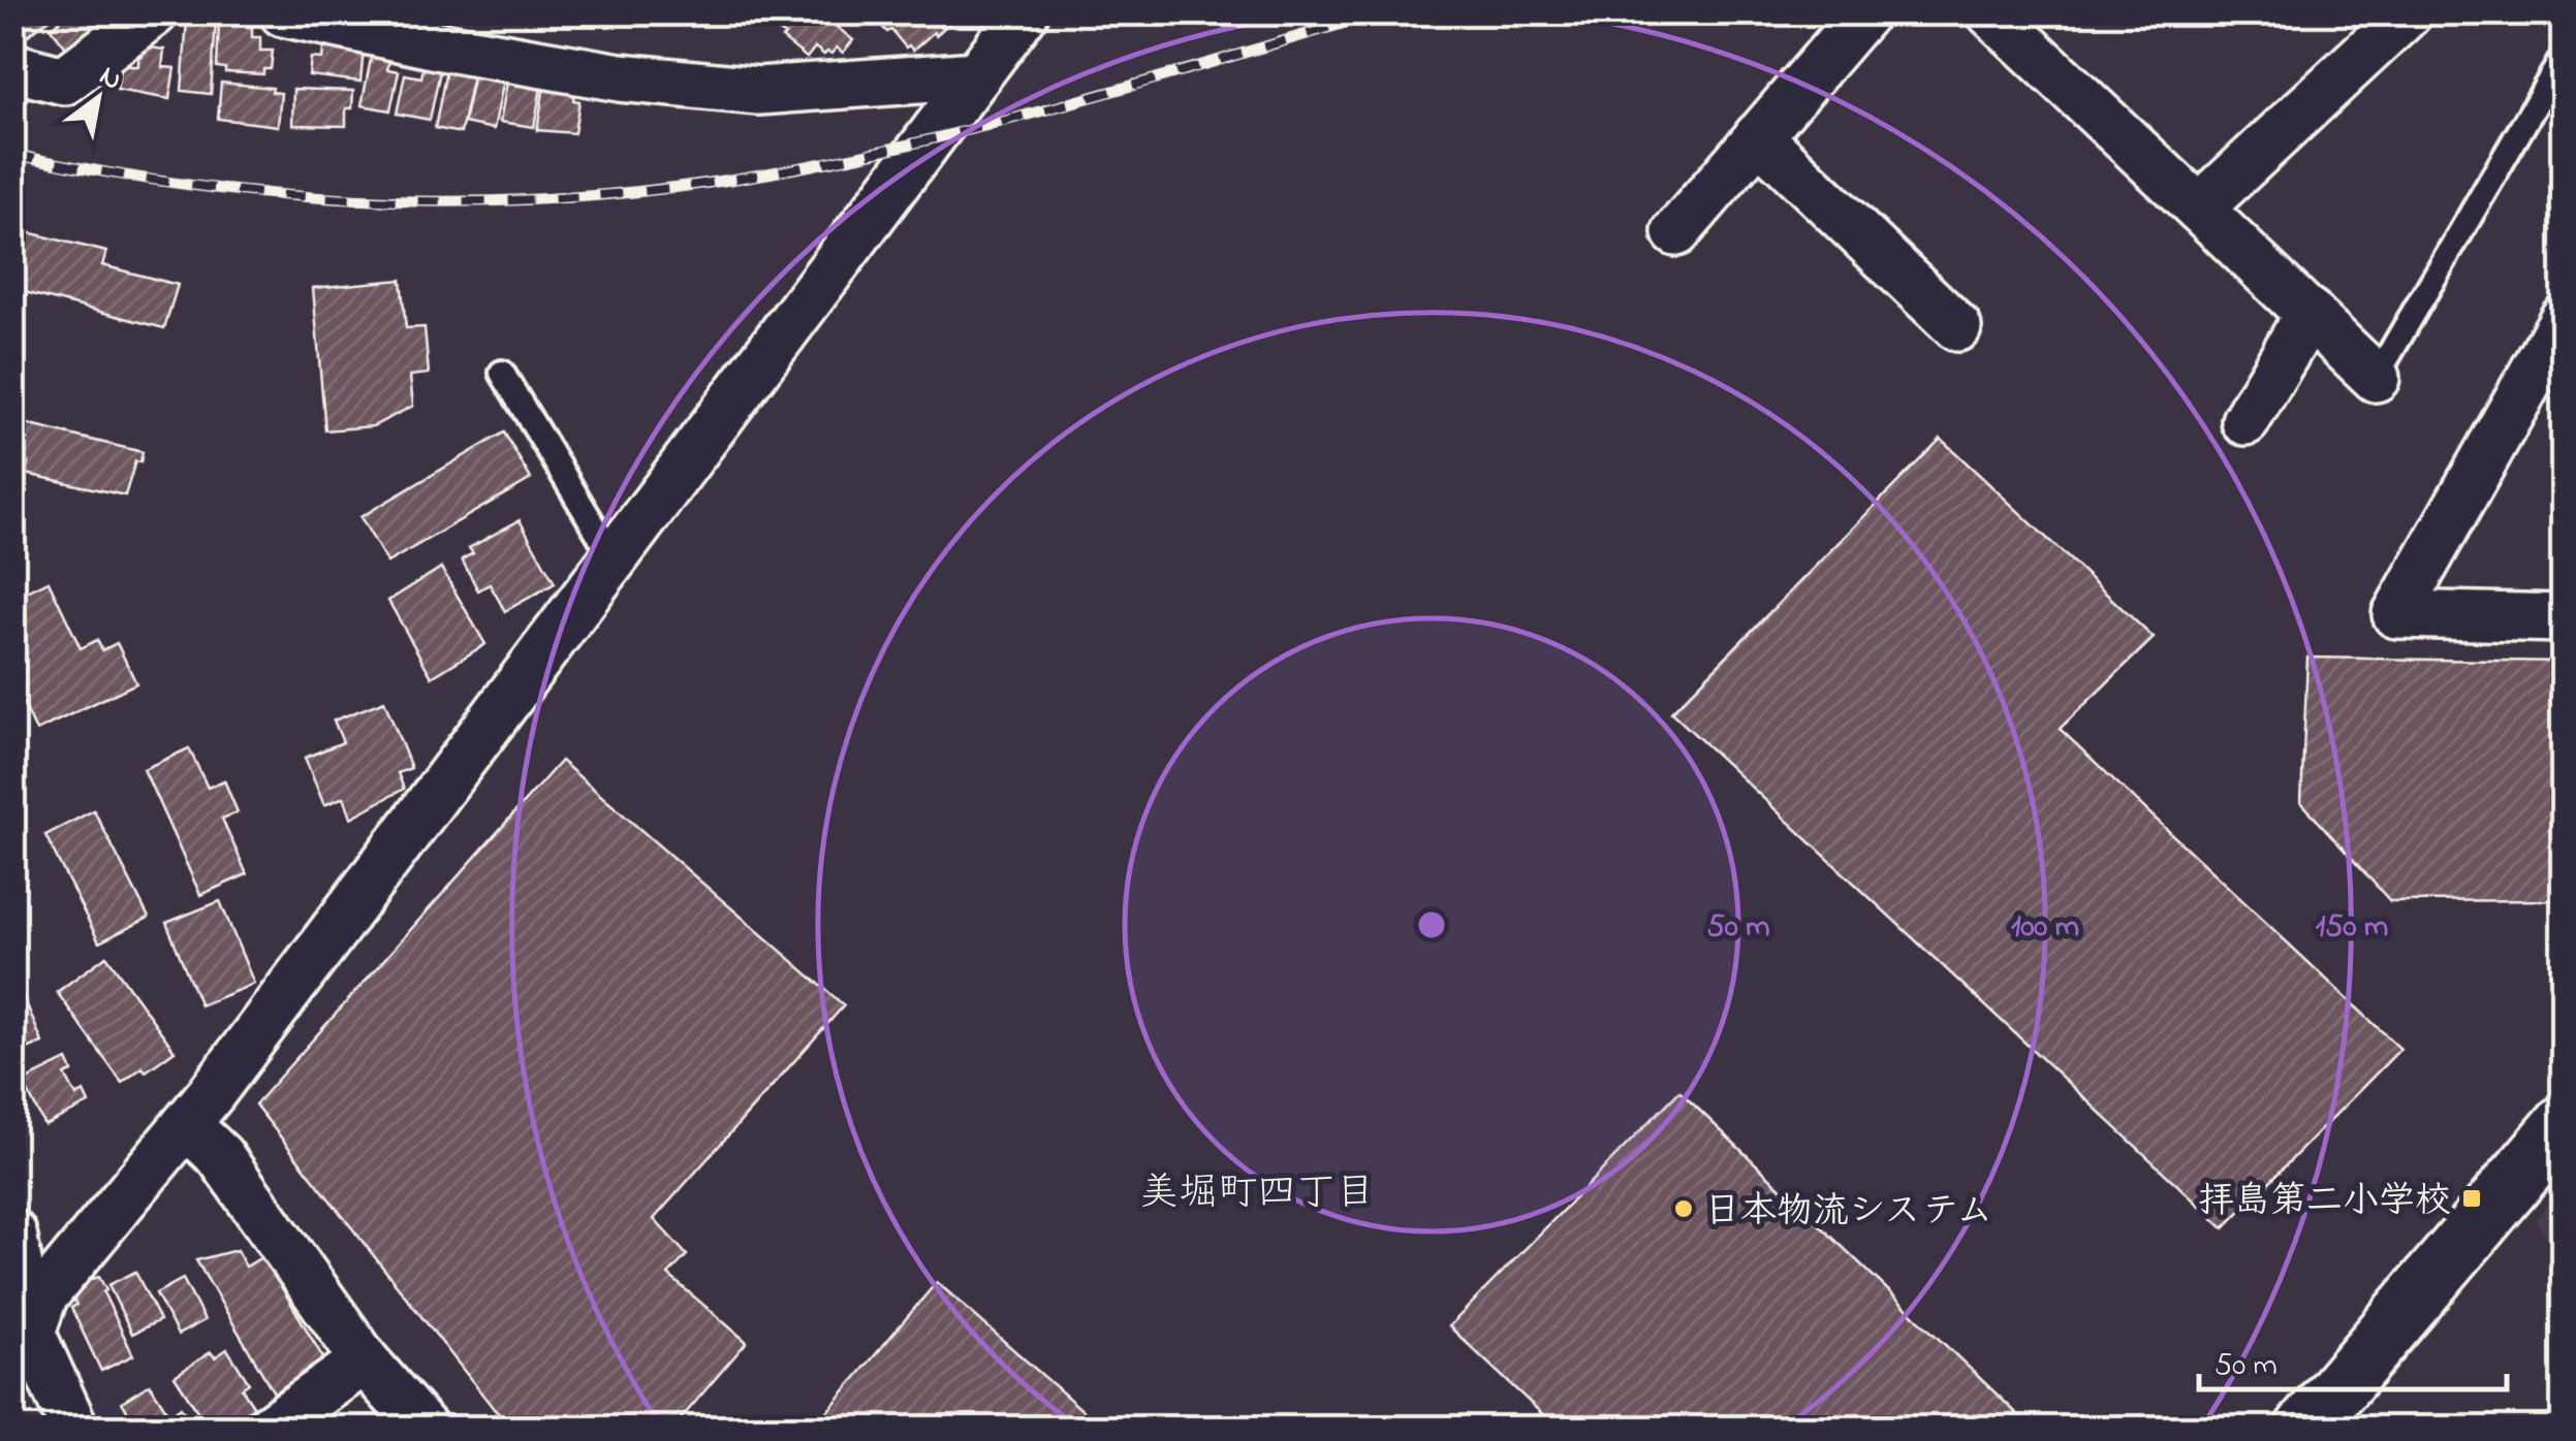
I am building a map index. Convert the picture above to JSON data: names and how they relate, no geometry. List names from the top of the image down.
{
  "districts": ["美堀町四丁目"],
  "places": {
    "transit": ["拝島第二小学校"],
    "other": ["日本物流システム"]
  },
  "scale_bar": "50 m",
  "north": "top right",
  "rings": ["50 m", "100 m", "150 m"]
}
